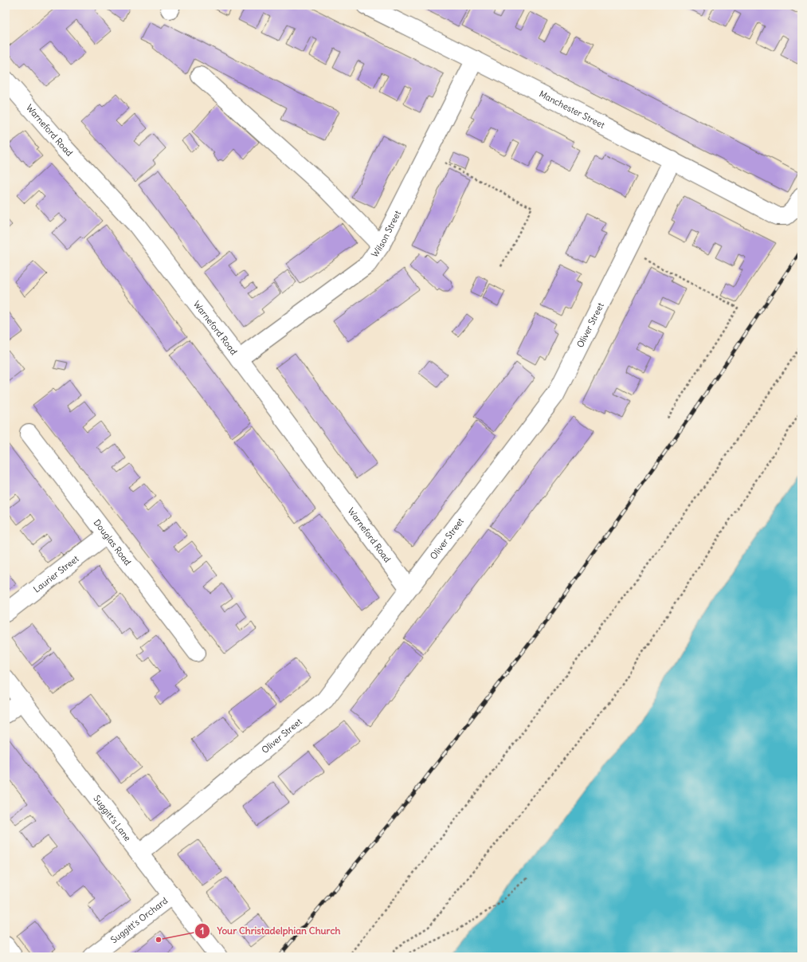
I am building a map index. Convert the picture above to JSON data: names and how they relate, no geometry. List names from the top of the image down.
{
  "streets": {
    "street": [
      "Manchester Street",
      "Warneford Road",
      "Wilson Street",
      "Oliver Street",
      "Douglas Road",
      "Laurier Street",
      "Suggitt's Lane",
      "Suggitt's Orchard"
    ]
  },
  "crossings": [
    ["Manchester Street", "Wilson Street"],
    ["Manchester Street", "Oliver Street"],
    ["Warneford Road", "Wilson Street"],
    ["Warneford Road", "Oliver Street"],
    ["Oliver Street", "Suggitt's Lane"],
    ["Douglas Road", "Laurier Street"],
    ["Suggitt's Lane", "Suggitt's Orchard"]
  ],
  "places": ["Your Christadelphian Church"]
}
